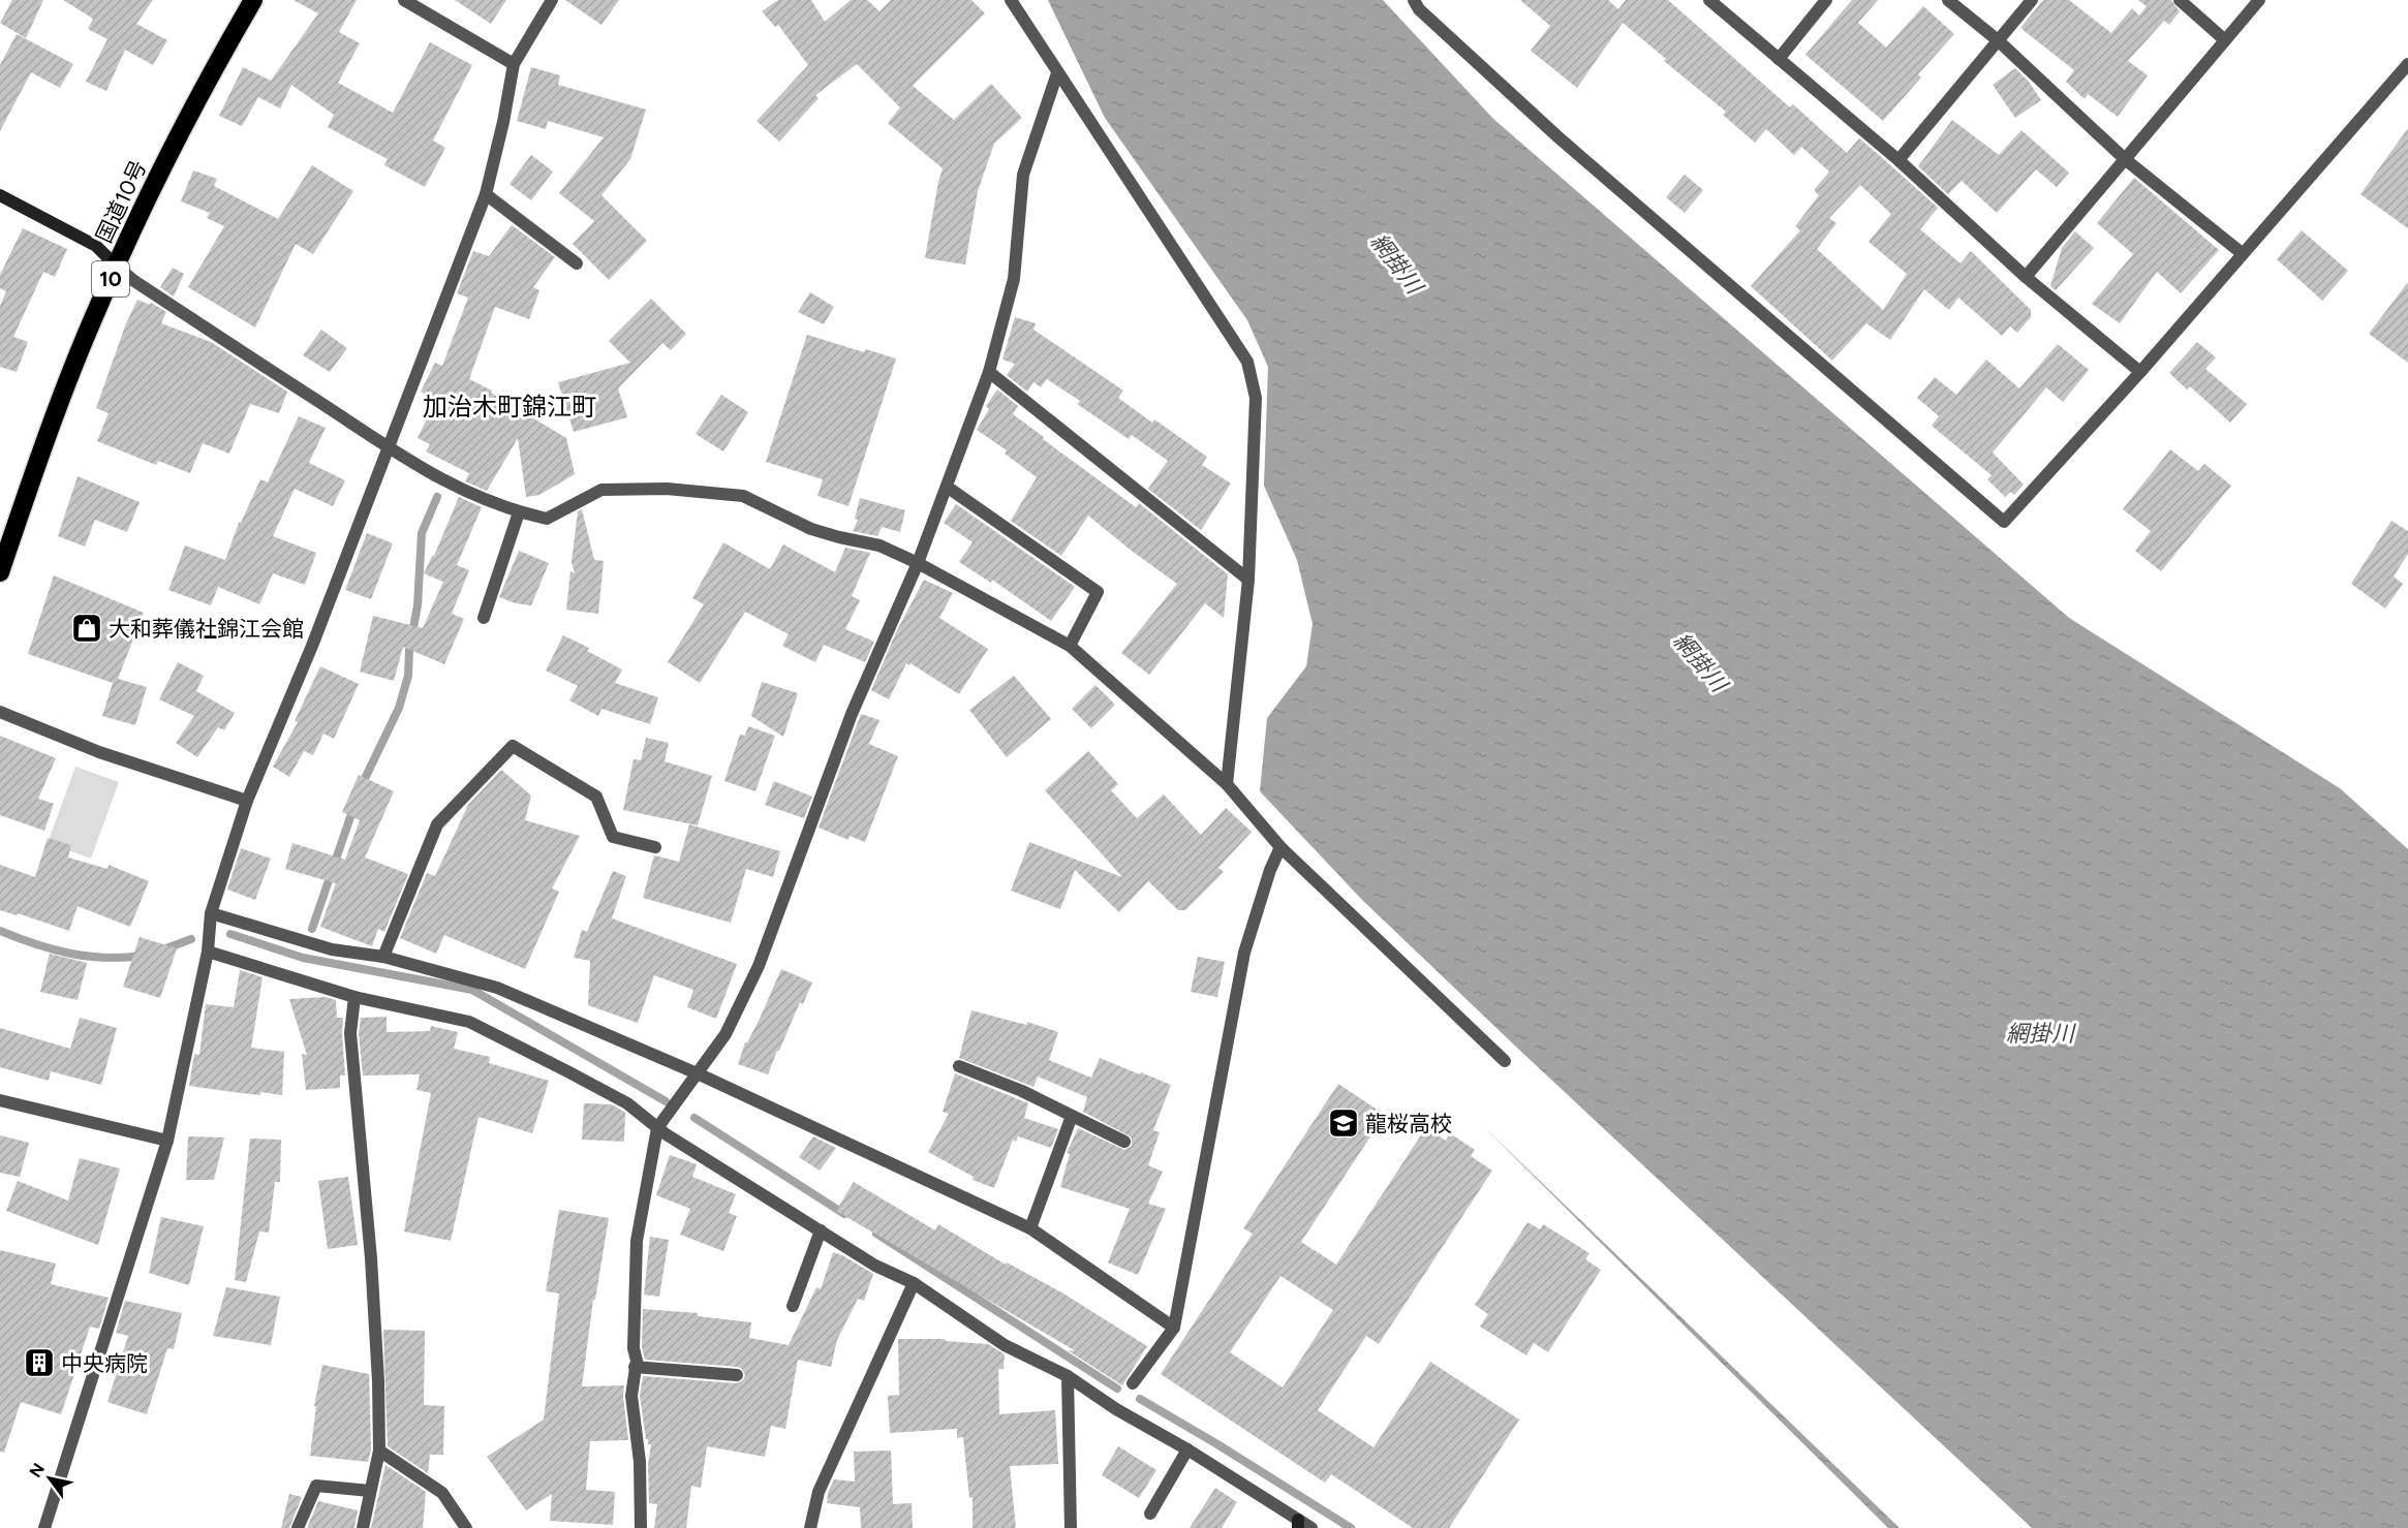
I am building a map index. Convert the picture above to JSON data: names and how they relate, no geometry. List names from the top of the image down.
{
  "streets": {
    "highway": ["国道10号", "10"]
  },
  "districts": ["加治木町錦江町"],
  "water": ["網掛川"],
  "places": {
    "shop": ["大和葬儀社錦江会館"],
    "school or university": ["龍桜高校"],
    "building": ["中央病院"]
  },
  "north": "top left"
}
